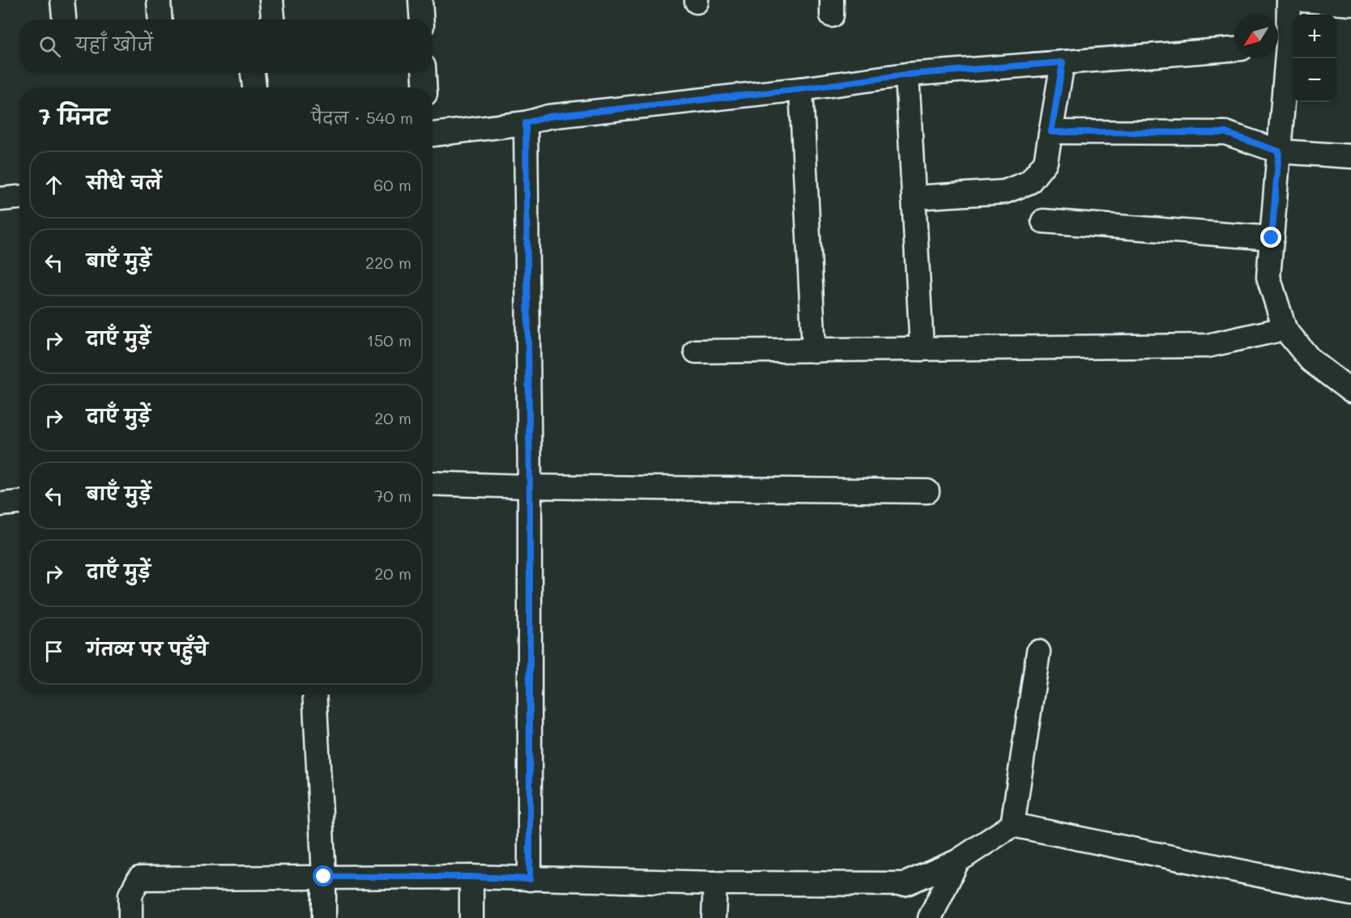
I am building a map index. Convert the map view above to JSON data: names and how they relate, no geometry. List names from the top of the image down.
{
  "north": "bottom left",
  "page": {
    "map_buttons": ["+", "−"],
    "search": "यहाँ खोजें",
    "heading": ["7 मिनट", "पैदल · 540 m"],
    "list": [
      ["सीधे चलें", "60 m"],
      ["बाएँ मुड़ें", "220 m"],
      ["दाएँ मुड़ें", "150 m"],
      ["दाएँ मुड़ें", "20 m"],
      ["बाएँ मुड़ें", "70 m"],
      ["दाएँ मुड़ें", "20 m"],
      "गंतव्य पर पहुँचे"
    ]
  }
}
